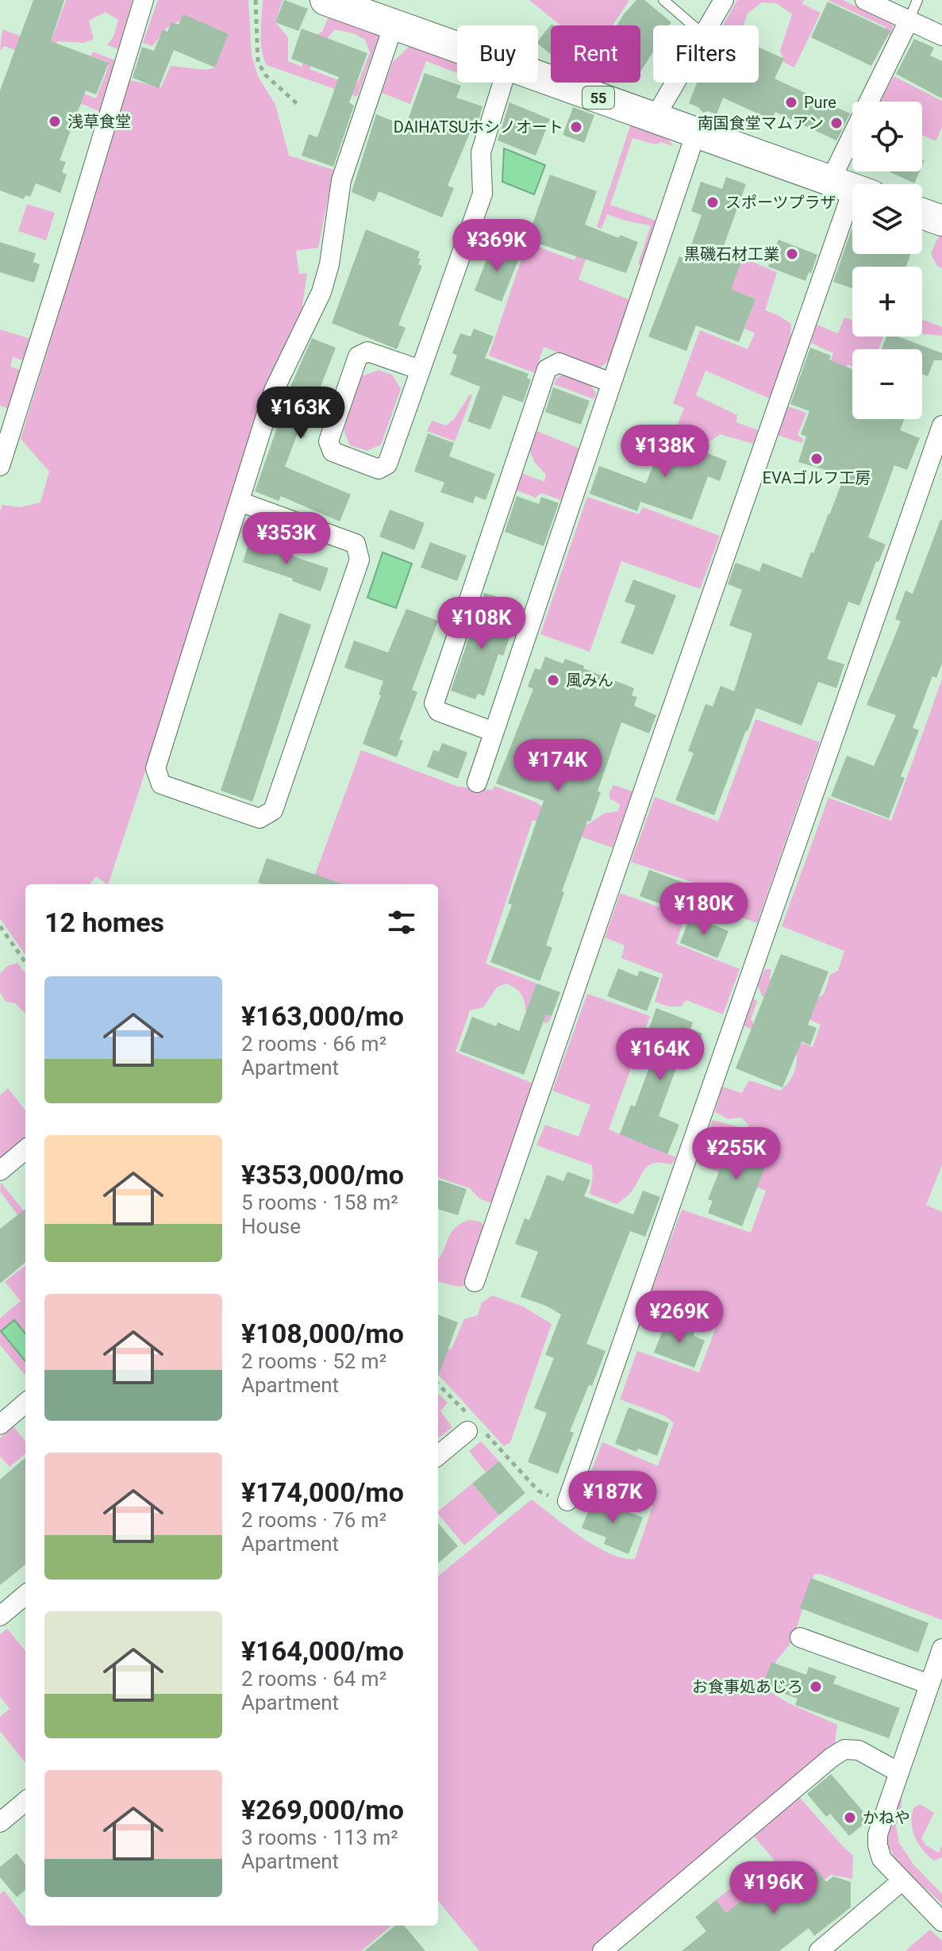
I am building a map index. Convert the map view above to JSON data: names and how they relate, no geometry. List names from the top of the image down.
{
  "streets": {
    "main road": ["55"]
  },
  "places": [
    "Pure",
    "浅草食堂",
    "南国食堂マムアン",
    "DAIHATSUホシノオート",
    "スポーツプラザ",
    "黒磯石材工業",
    "EVAゴルフ工房",
    "風みん",
    "お食事処あじろ",
    "かねや"
  ],
  "page": {
    "chip": ["Buy", "Rent", "Filters"],
    "map_buttons": ["+", "−"],
    "price": [
      "¥369K",
      "¥163K",
      "¥138K",
      "¥353K",
      "¥108K",
      "¥174K",
      "¥180K",
      "¥164K",
      "¥255K",
      "¥269K",
      "¥187K",
      "¥196K"
    ],
    "heading": "12 homes",
    "list": [
      {
        "name": "¥163,000/mo",
        "note": "2 rooms · 66 m² · Apartment"
      },
      {
        "name": "¥353,000/mo",
        "note": "5 rooms · 158 m² · House"
      },
      {
        "name": "¥108,000/mo",
        "note": "2 rooms · 52 m² · Apartment"
      },
      {
        "name": "¥174,000/mo",
        "note": "2 rooms · 76 m² · Apartment"
      },
      {
        "name": "¥164,000/mo",
        "note": "2 rooms · 64 m² · Apartment"
      },
      {
        "name": "¥269,000/mo",
        "note": "3 rooms · 113 m² · Apartment"
      }
    ]
  }
}
